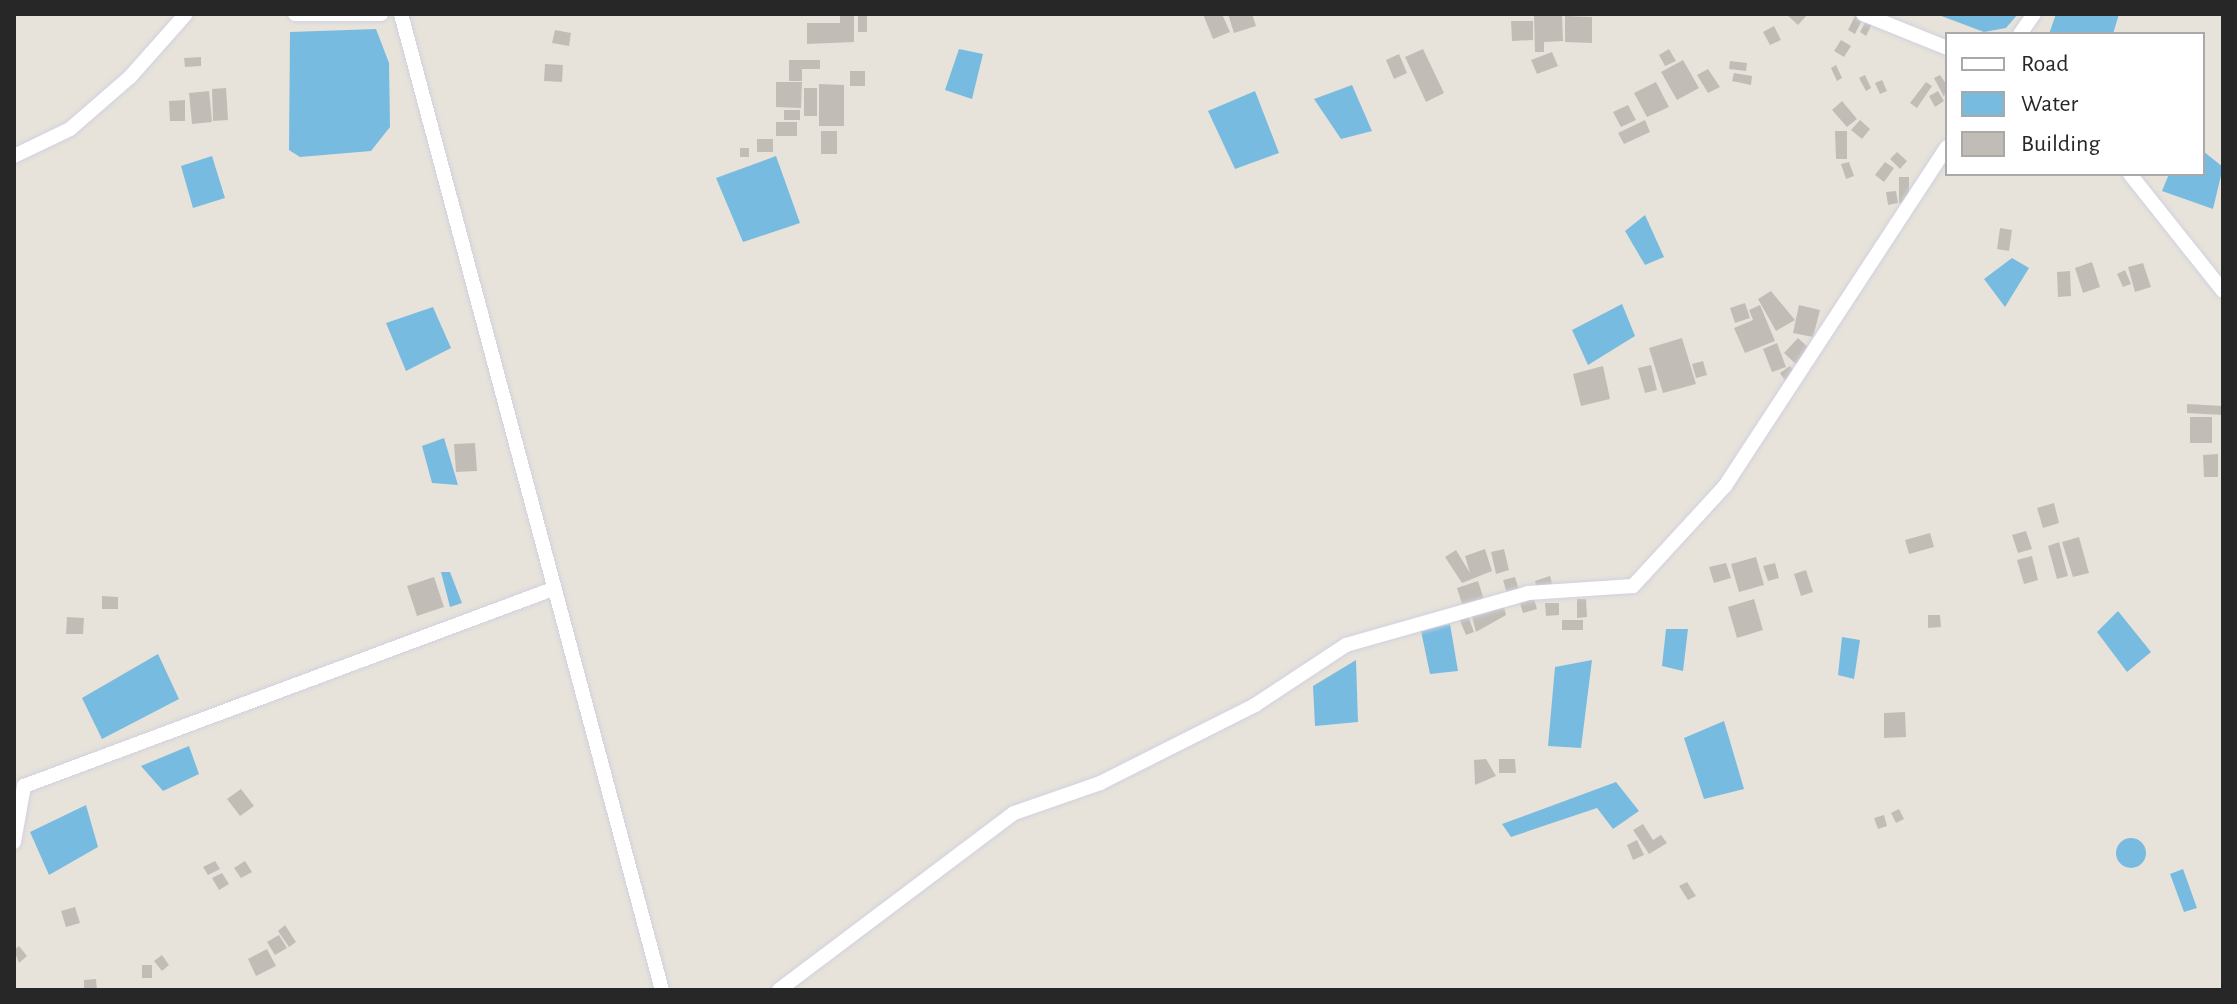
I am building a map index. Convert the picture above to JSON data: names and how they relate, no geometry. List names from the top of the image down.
{
  "legend": ["Road", "Water", "Building"]
}
